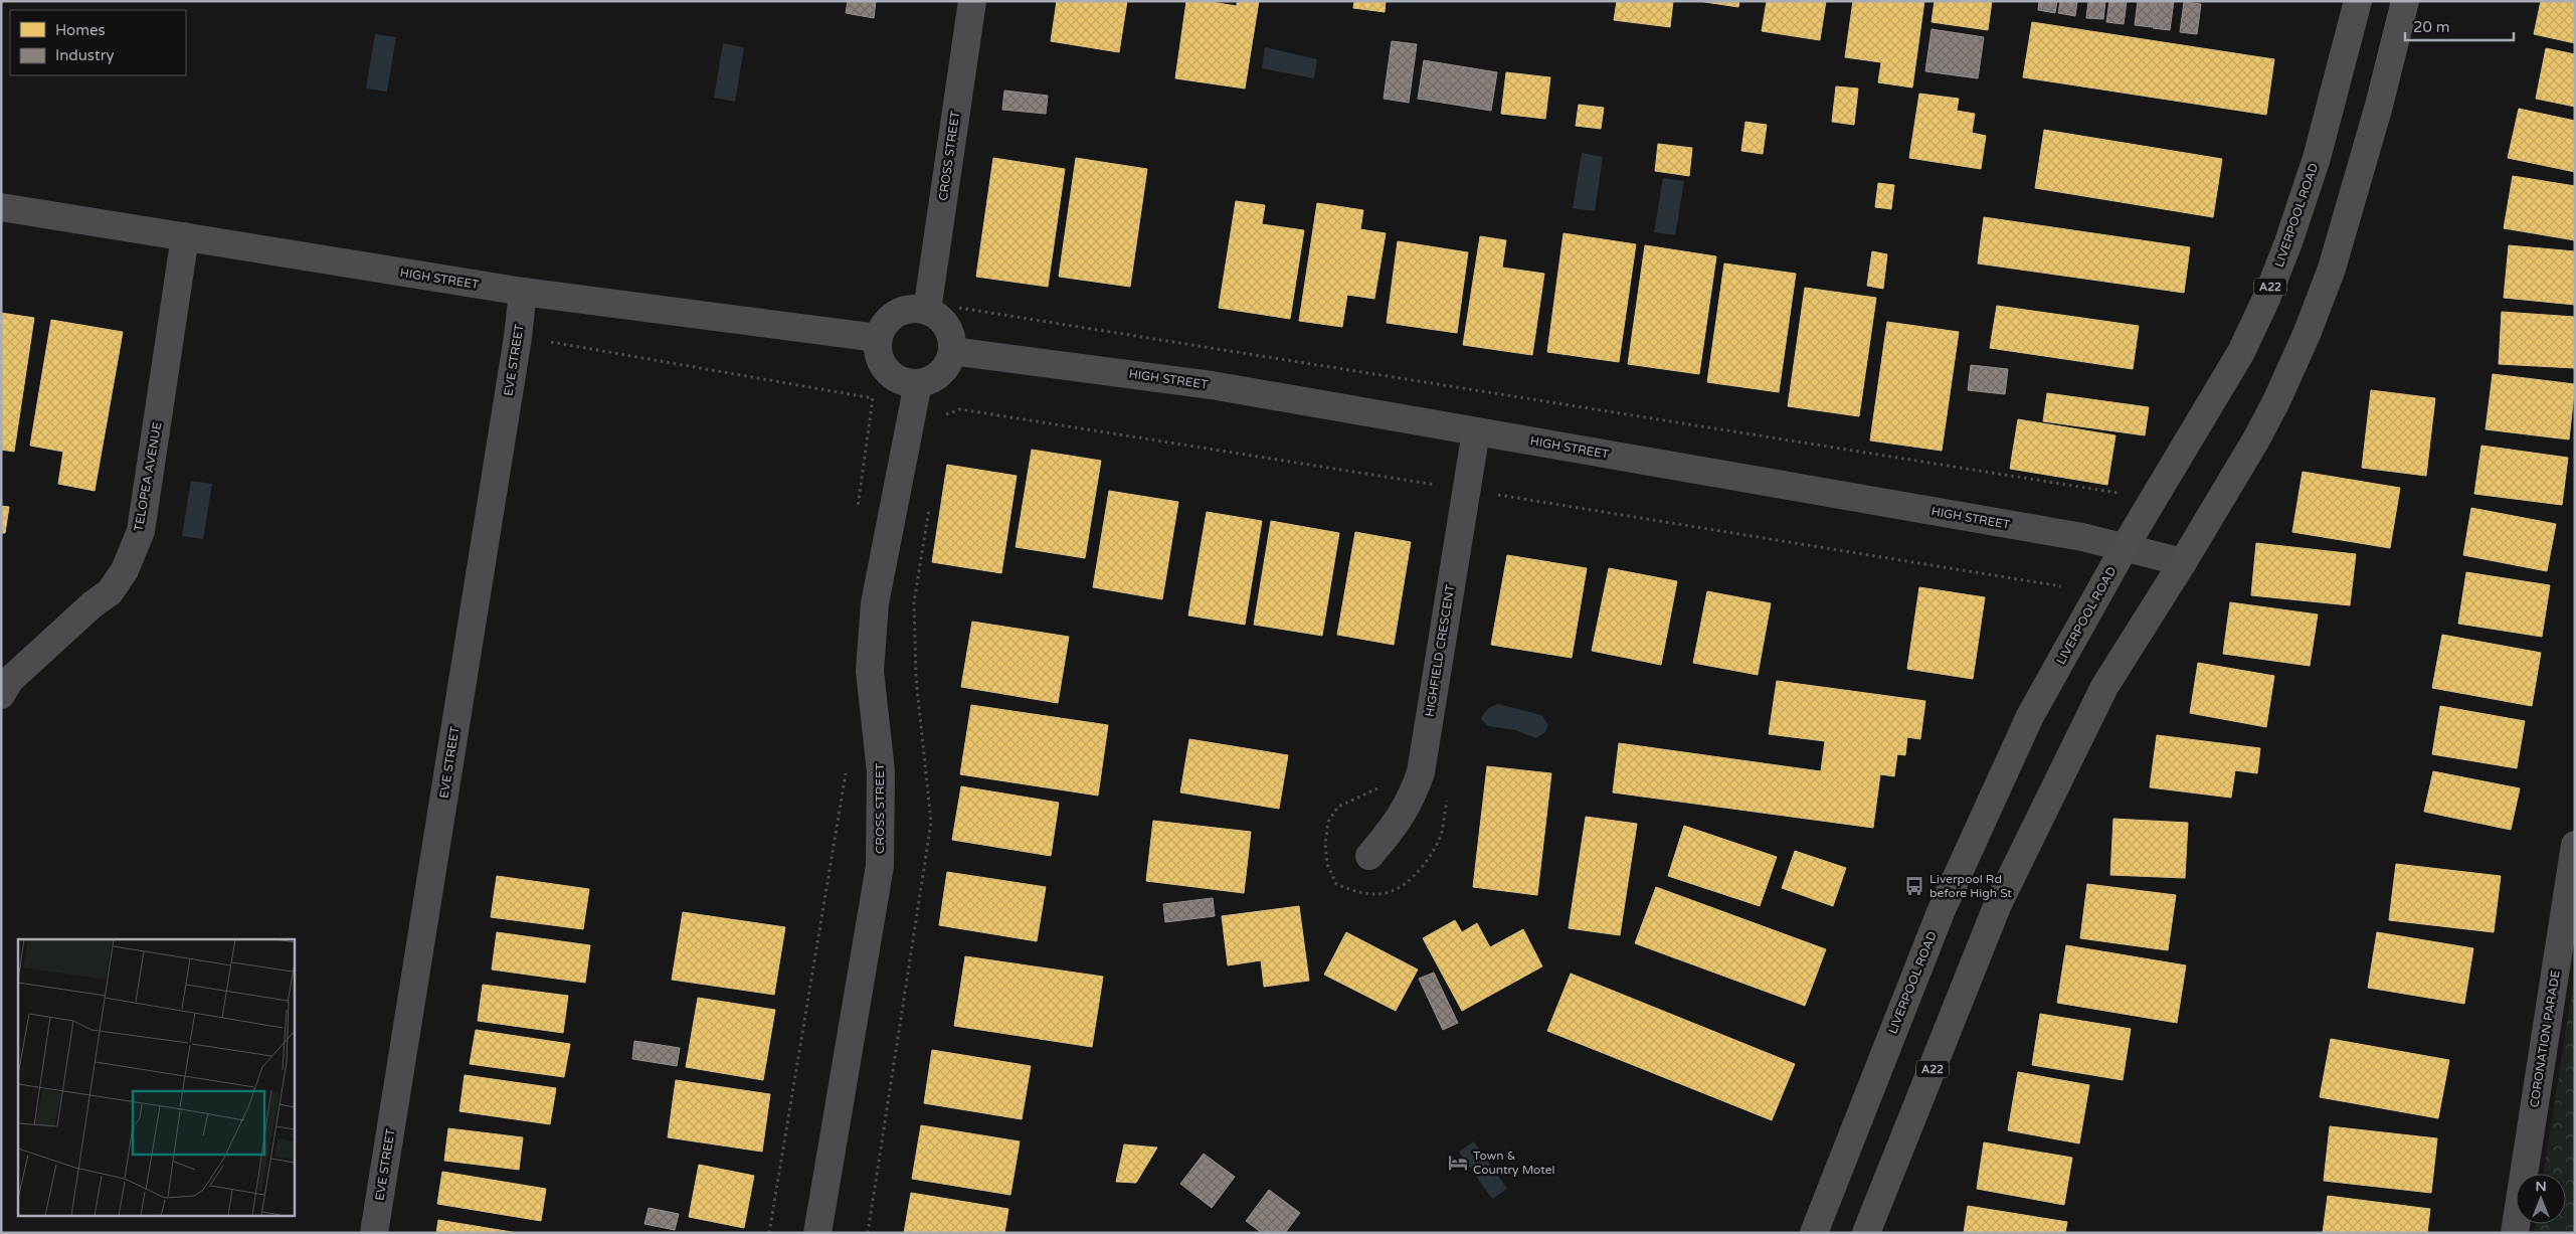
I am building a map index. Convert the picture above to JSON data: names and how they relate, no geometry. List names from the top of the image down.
{
  "streets": {
    "highway": ["LIVERPOOL ROAD", "A22"],
    "street": [
      "CROSS STREET",
      "HIGH STREET",
      "EVE STREET",
      "TELOPEA AVENUE",
      "HIGHFIELD CRESCENT",
      "CORONATION PARADE"
    ]
  },
  "crossings": [
    ["CROSS STREET", "HIGH STREET"],
    ["LIVERPOOL ROAD", "HIGH STREET"],
    ["HIGH STREET", "A22"],
    ["HIGH STREET", "EVE STREET"],
    ["HIGH STREET", "TELOPEA AVENUE"],
    ["HIGH STREET", "HIGHFIELD CRESCENT"]
  ],
  "places": {
    "bus stop": ["Liverpool Rd before High St"],
    "hotel": ["Town & Country Motel"]
  },
  "legend": ["Homes", "Industry"],
  "scale_bar": "20 m",
  "north": "top"
}
